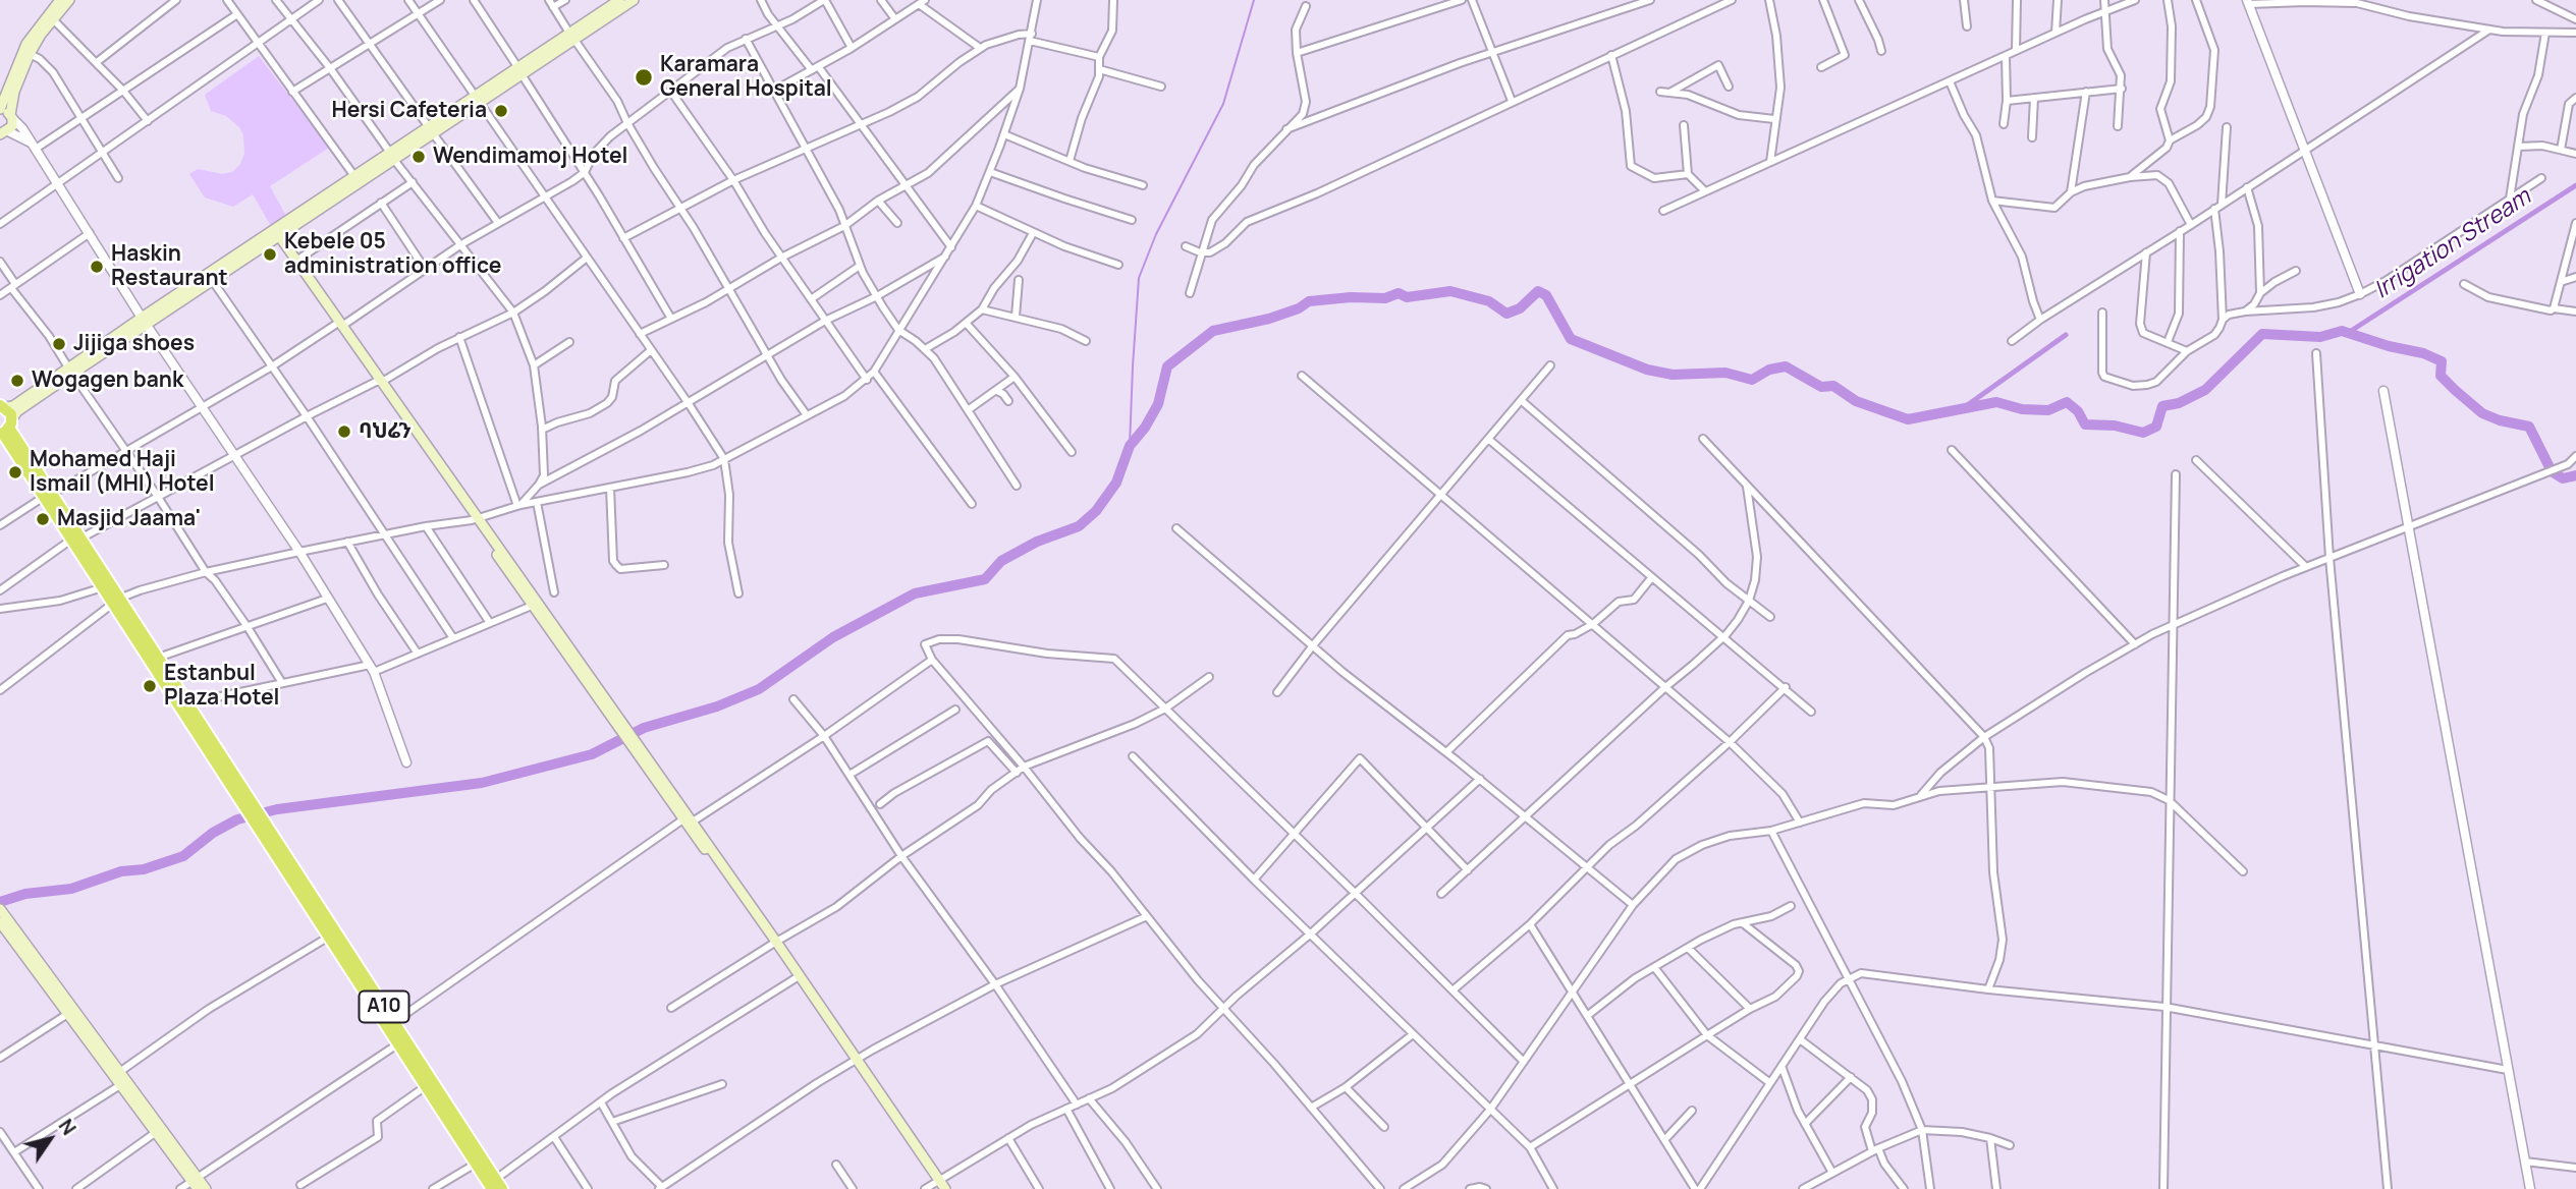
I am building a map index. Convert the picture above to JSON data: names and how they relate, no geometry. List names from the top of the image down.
{
  "streets": {
    "highway": ["A10"]
  },
  "water": ["Irrigation Stream"],
  "places": [
    "Karamara General Hospital",
    "Hersi Cafeteria",
    "Wendimamoj Hotel",
    "Kebele 05 administration office",
    "Haskin Restaurant",
    "Jijiga shoes",
    "Wogagen bank",
    "ባህሬን",
    "Mohamed Haji Ismail (MHI) Hotel",
    "Masjid Jaama'",
    "Estanbul Plaza Hotel"
  ],
  "north": "top right"
}
